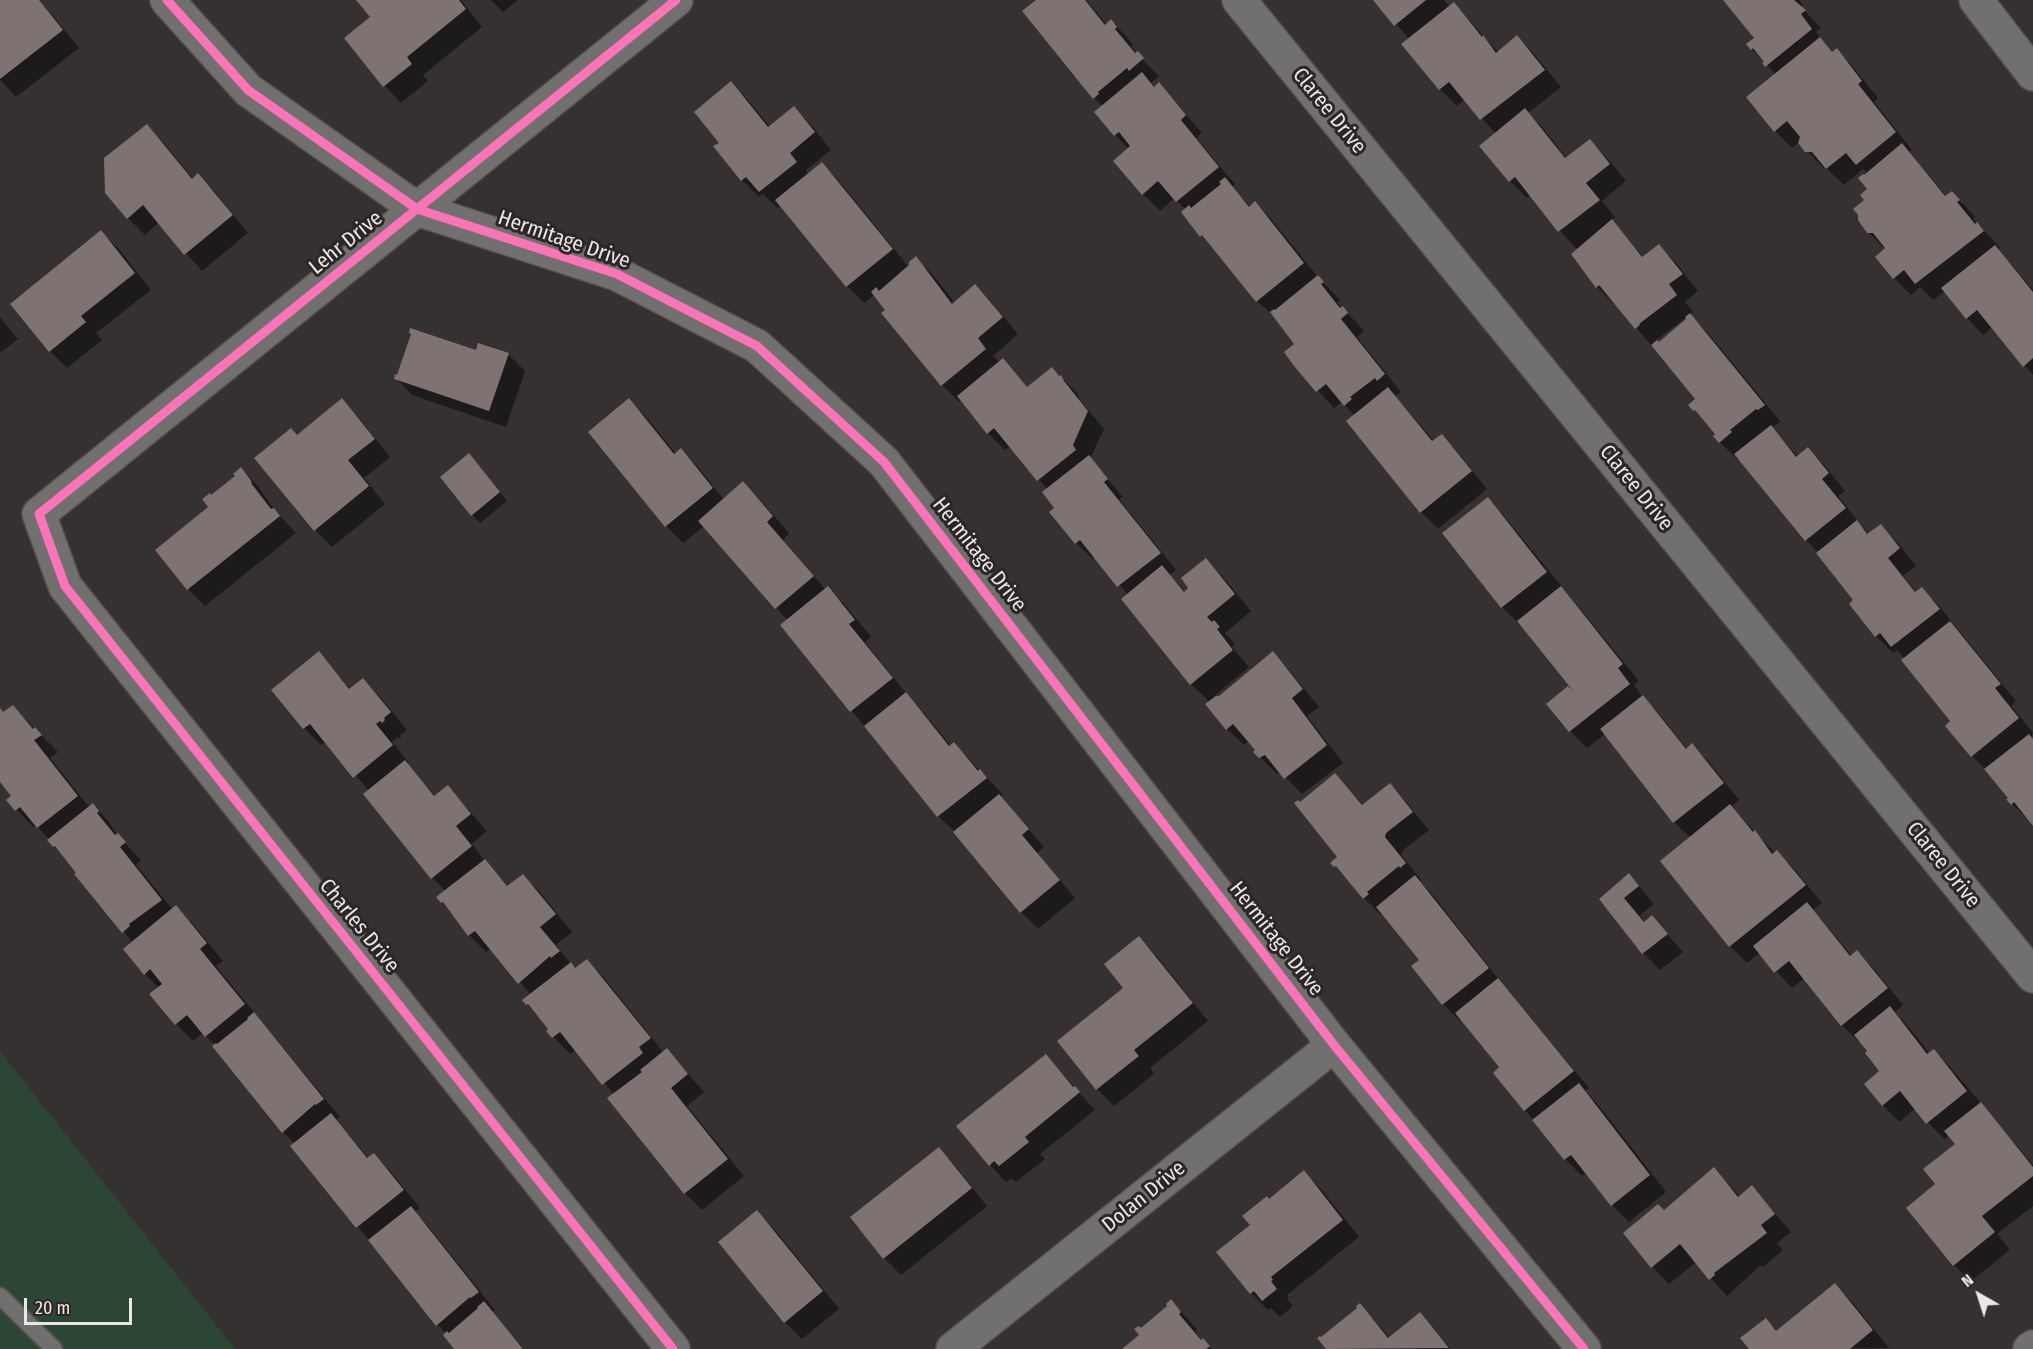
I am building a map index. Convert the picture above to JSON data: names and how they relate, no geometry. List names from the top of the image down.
{
  "streets": {
    "street": [
      "Claree Drive",
      "Hermitage Drive",
      "Lehr Drive",
      "Charles Drive",
      "Dolan Drive"
    ]
  },
  "crossings": [
    ["Hermitage Drive", "Lehr Drive"],
    ["Hermitage Drive", "Dolan Drive"],
    ["Lehr Drive", "Charles Drive"]
  ],
  "scale_bar": "20 m",
  "north": "top left"
}
